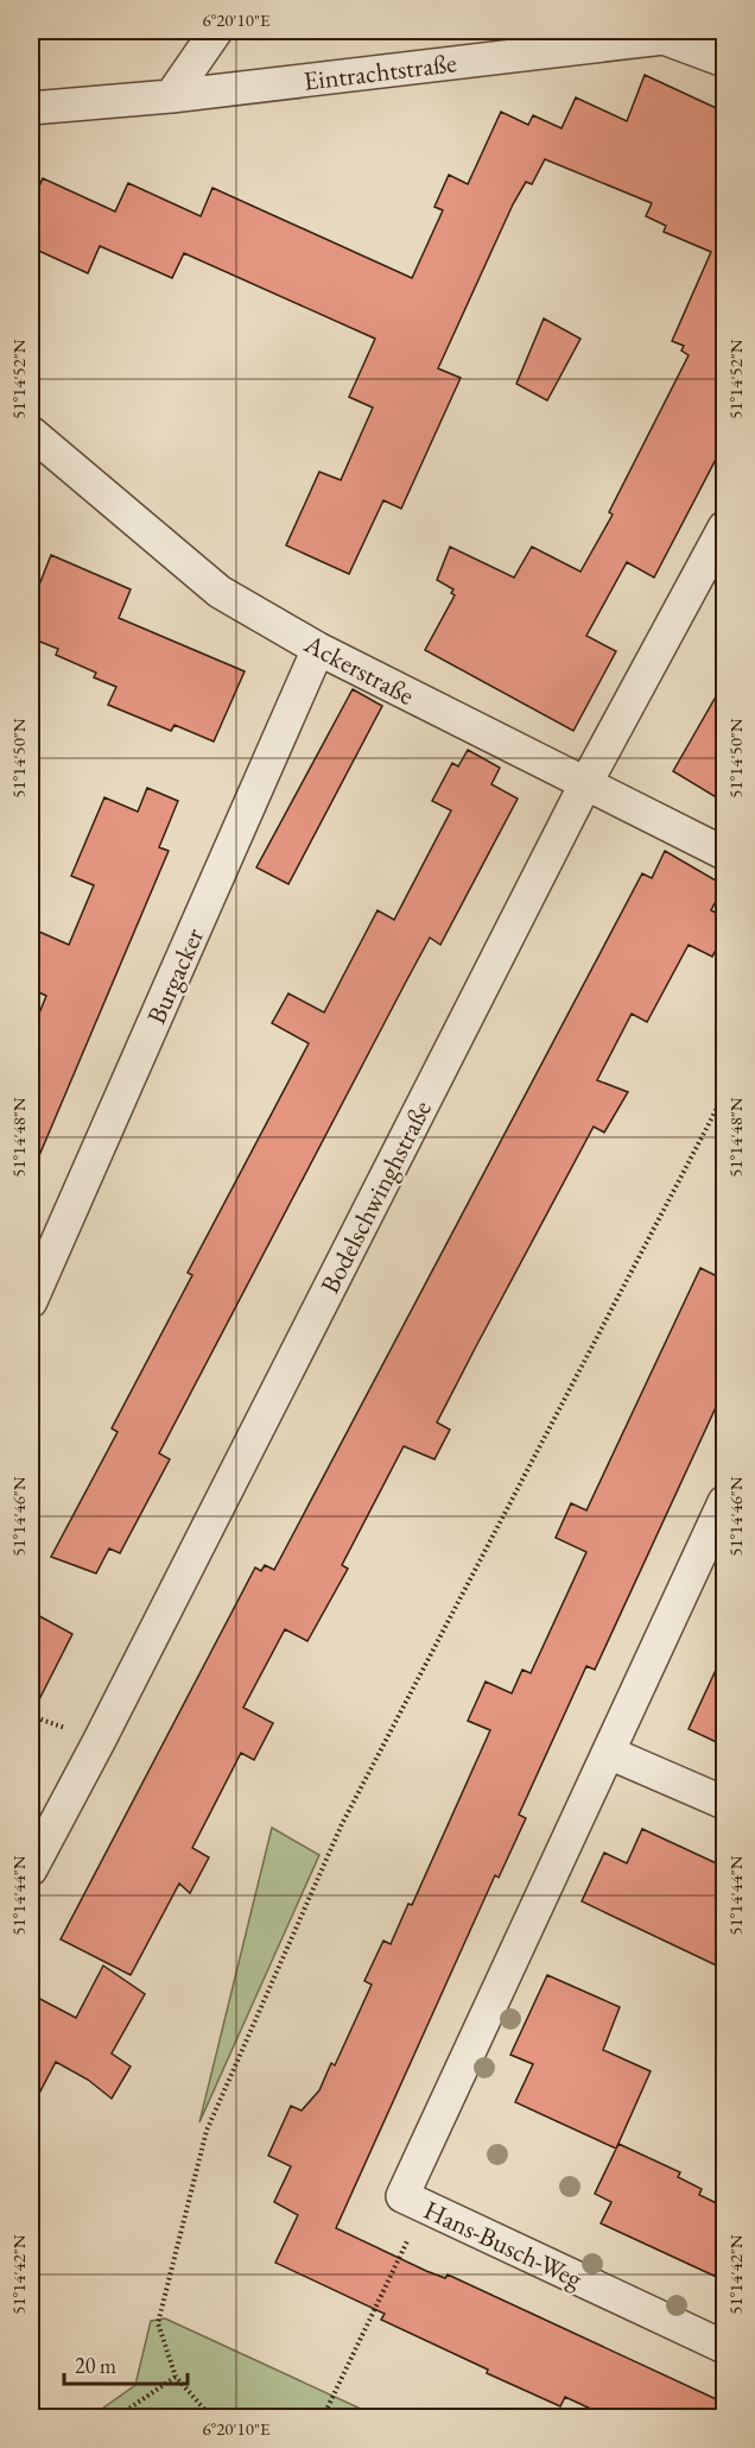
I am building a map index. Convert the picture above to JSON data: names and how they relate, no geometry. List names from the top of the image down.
{
  "streets": {
    "street": [
      "Eintrachtstraße",
      "Ackerstraße",
      "Burgacker",
      "Bodelschwinghstraße",
      "Hans-Busch-Weg"
    ]
  },
  "crossings": [
    ["Ackerstraße", "Burgacker"],
    ["Ackerstraße", "Bodelschwinghstraße"]
  ],
  "scale_bar": "20 m",
  "coordinates": [
    "6°20'10\"E",
    "51°14'52\"N",
    "51°14'50\"N",
    "51°14'48\"N",
    "51°14'46\"N",
    "51°14'44\"N",
    "51°14'42\"N"
  ]
}
